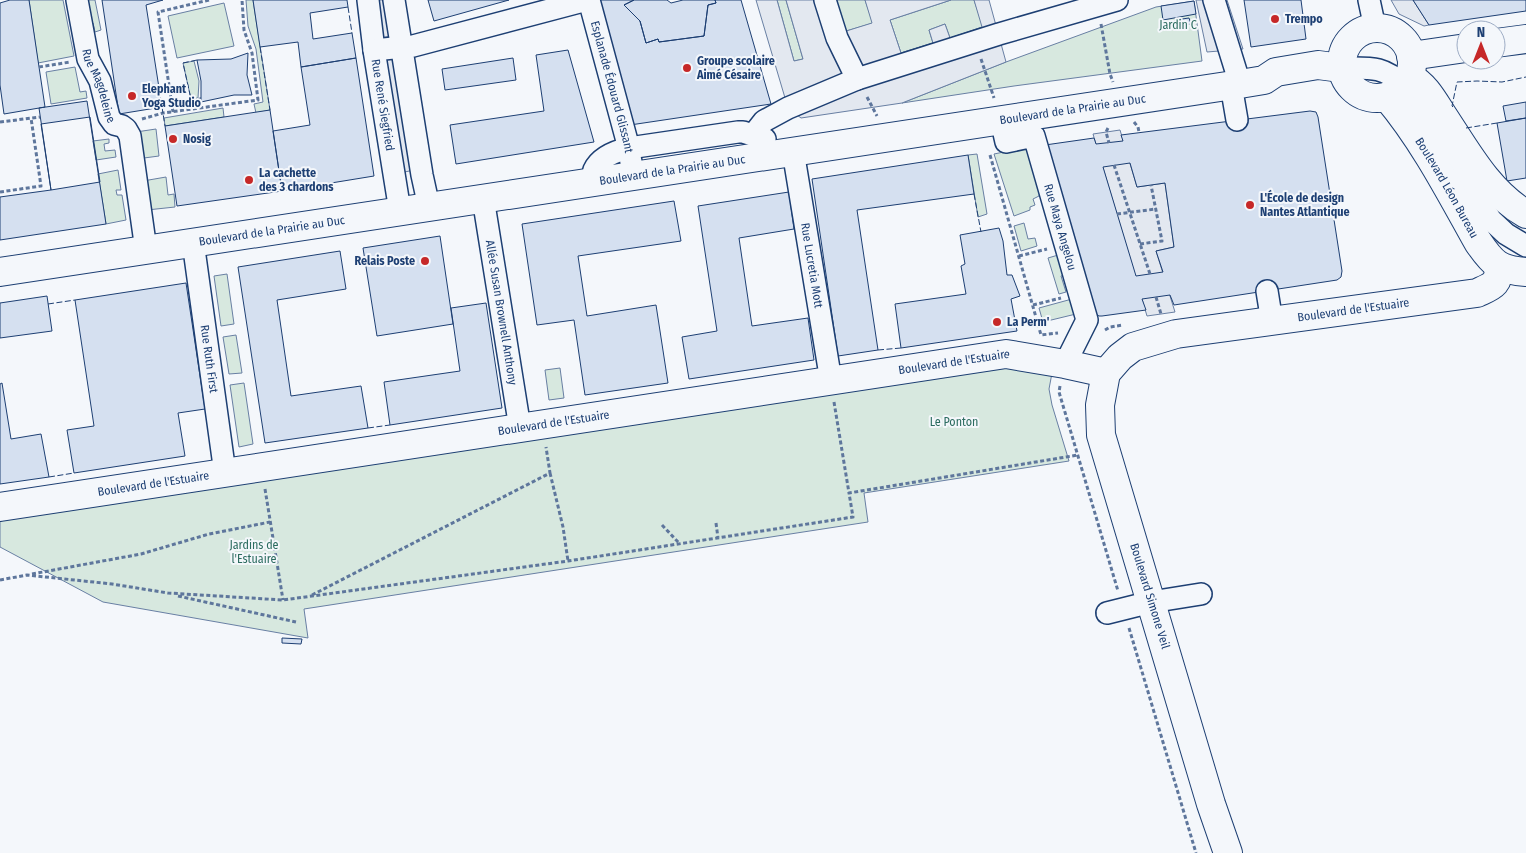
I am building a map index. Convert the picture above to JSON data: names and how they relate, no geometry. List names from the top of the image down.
{
  "streets": {
    "main road": [
      "Boulevard de la Prairie au Duc",
      "Boulevard Léon Bureau",
      "Boulevard de l'Estuaire",
      "Boulevard Simone Veil"
    ],
    "street": [
      "Rue Magdeleine",
      "Esplanade Édouard Glissant",
      "Rue René Siegfried",
      "Rue Maya Angelou",
      "Rue Lucretia Mott",
      "Allée Susan Brownell Anthony",
      "Rue Ruth First"
    ]
  },
  "crossings": [
    ["Rue Magdeleine", "Boulevard de la Prairie au Duc"],
    ["Esplanade Édouard Glissant", "Rue René Siegfried"],
    ["Esplanade Édouard Glissant", "Boulevard de la Prairie au Duc"],
    ["Rue René Siegfried", "Boulevard de la Prairie au Duc"],
    ["Boulevard de la Prairie au Duc", "Boulevard Léon Bureau"],
    ["Boulevard de la Prairie au Duc", "Rue Maya Angelou"],
    ["Boulevard de la Prairie au Duc", "Rue Lucretia Mott"],
    ["Boulevard de la Prairie au Duc", "Allée Susan Brownell Anthony"],
    ["Boulevard de la Prairie au Duc", "Rue Ruth First"],
    ["Boulevard Léon Bureau", "Boulevard de l'Estuaire"],
    ["Rue Maya Angelou", "Boulevard de l'Estuaire"],
    ["Rue Lucretia Mott", "Boulevard de l'Estuaire"],
    ["Boulevard de l'Estuaire", "Allée Susan Brownell Anthony"],
    ["Boulevard de l'Estuaire", "Rue Ruth First"],
    ["Boulevard de l'Estuaire", "Boulevard Simone Veil"]
  ],
  "parks": ["Jardin C", "Le Ponton", "Jardins de l'Estuaire"],
  "places": [
    "Trempo",
    "Groupe scolaire Aimé Césaire",
    "Elephant Yoga Studio",
    "Nosig",
    "La cachette des 3 chardons",
    "L'École de design Nantes Atlantique",
    "Relais Poste",
    "La Perm'"
  ],
  "north": "top"
}
